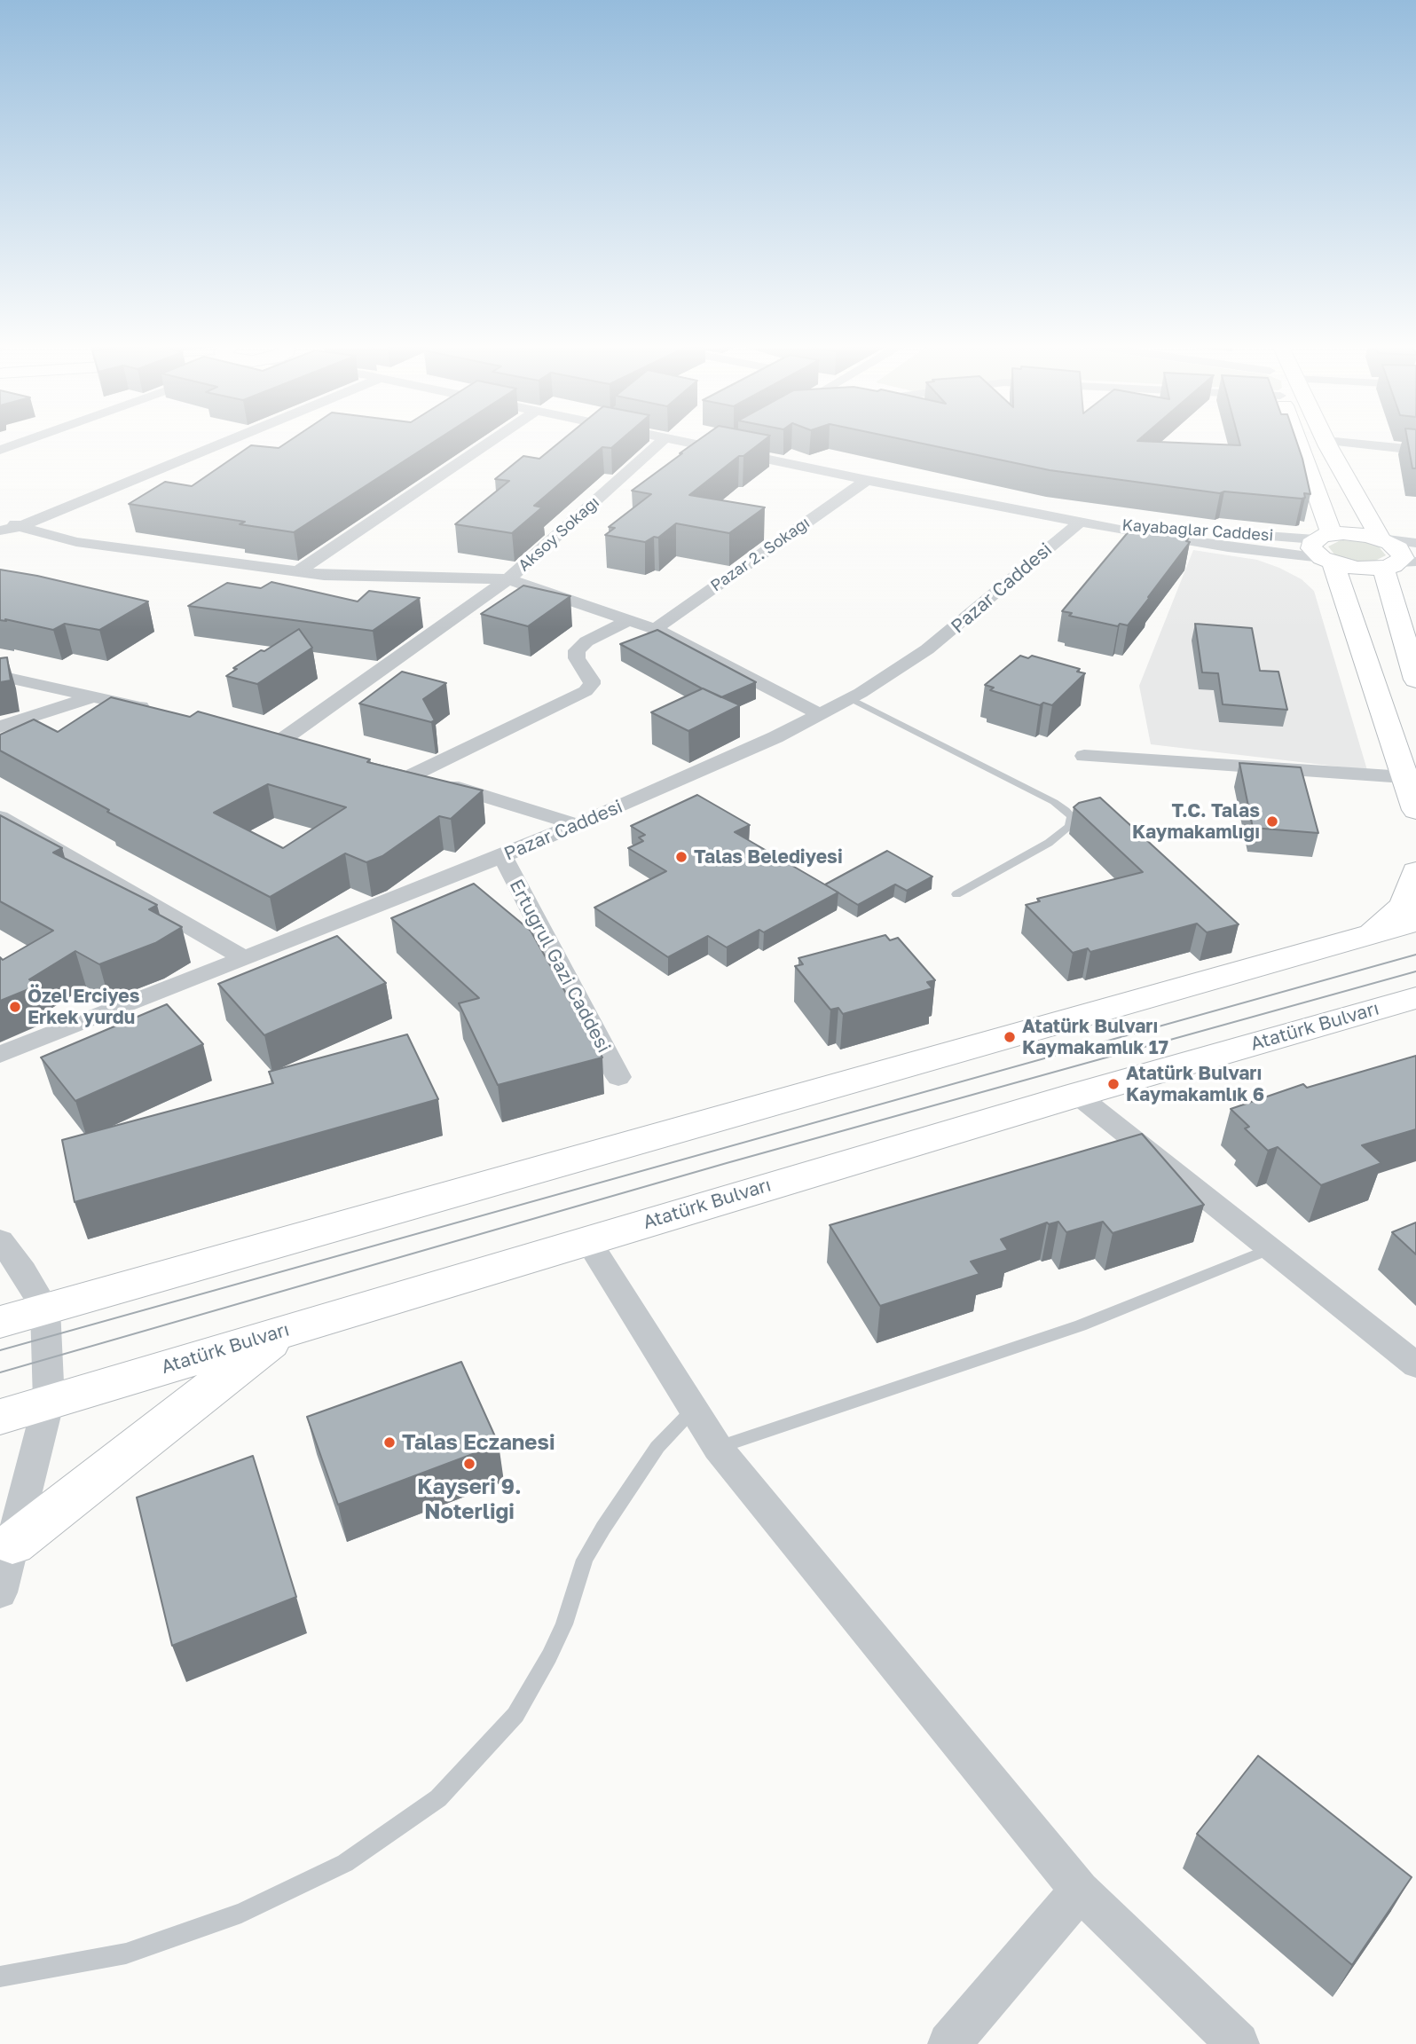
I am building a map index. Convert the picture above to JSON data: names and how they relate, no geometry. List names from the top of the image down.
{
  "streets": {
    "main road": ["Atatürk Bulvarı"],
    "street": [
      "Kayabağlar Caddesi",
      "Aksoy Sokağı",
      "Pazar 2. Sokağı",
      "Pazar Caddesi",
      "Ertuğrul Gazi Caddesi"
    ]
  },
  "crossings": [
    ["Kayabağlar Caddesi", "Pazar 2. Sokağı"],
    ["Kayabağlar Caddesi", "Pazar Caddesi"],
    ["Pazar Caddesi", "Ertuğrul Gazi Caddesi"]
  ],
  "places": [
    "T.C. Talas Kaymakamlığı",
    "Talas Belediyesi",
    "Özel Erciyes Erkek yurdu",
    "Atatürk Bulvarı Kaymakamlık 17",
    "Atatürk Bulvarı Kaymakamlık 6",
    "Talas Eczanesi",
    "Kayseri 9. Noterliği"
  ]
}
